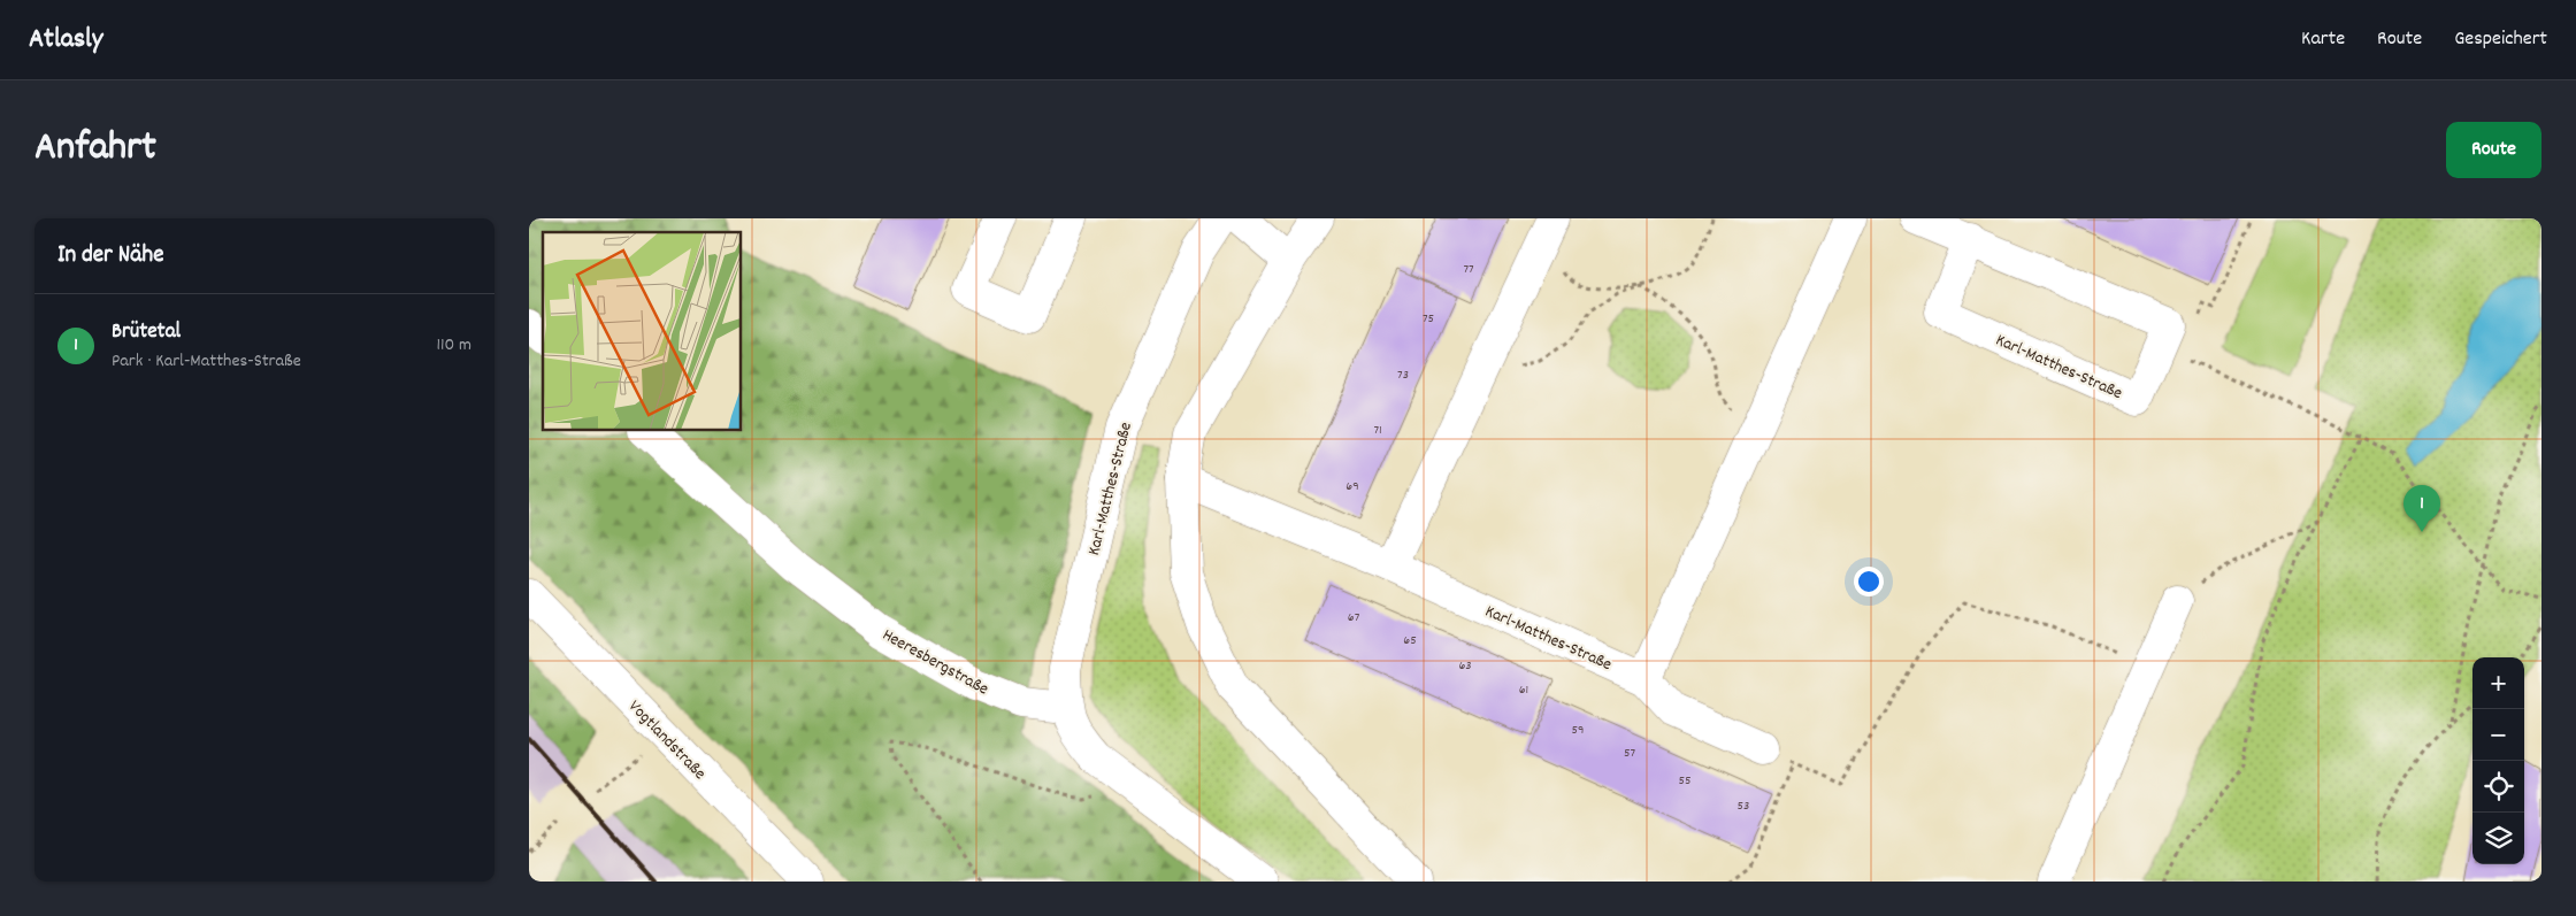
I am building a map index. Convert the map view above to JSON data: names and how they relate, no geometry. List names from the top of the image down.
{
  "streets": {
    "street": ["Karl-Matthes-Straße", "Heeresbergstraße", "Vogtlandstraße"]
  },
  "crossings": [
    ["Karl-Matthes-Straße", "Heeresbergstraße"]
  ],
  "house_numbers": [
    "77",
    "75",
    "73",
    "71",
    "69",
    "67",
    "65",
    "63",
    "61",
    "59",
    "57",
    "55",
    "53"
  ],
  "page": {
    "header": "Atlasly",
    "nav": ["Karte", "Route", "Gespeichert"],
    "title": "Anfahrt",
    "buttons": "Route",
    "heading": "In der Nähe",
    "list": [
      {
        "mark": "1",
        "name": "Brütetal",
        "note": "Park · Karl-Matthes-Straße",
        "value": "110 m"
      }
    ],
    "pins": "1",
    "map_buttons": ["+", "−"]
  }
}
